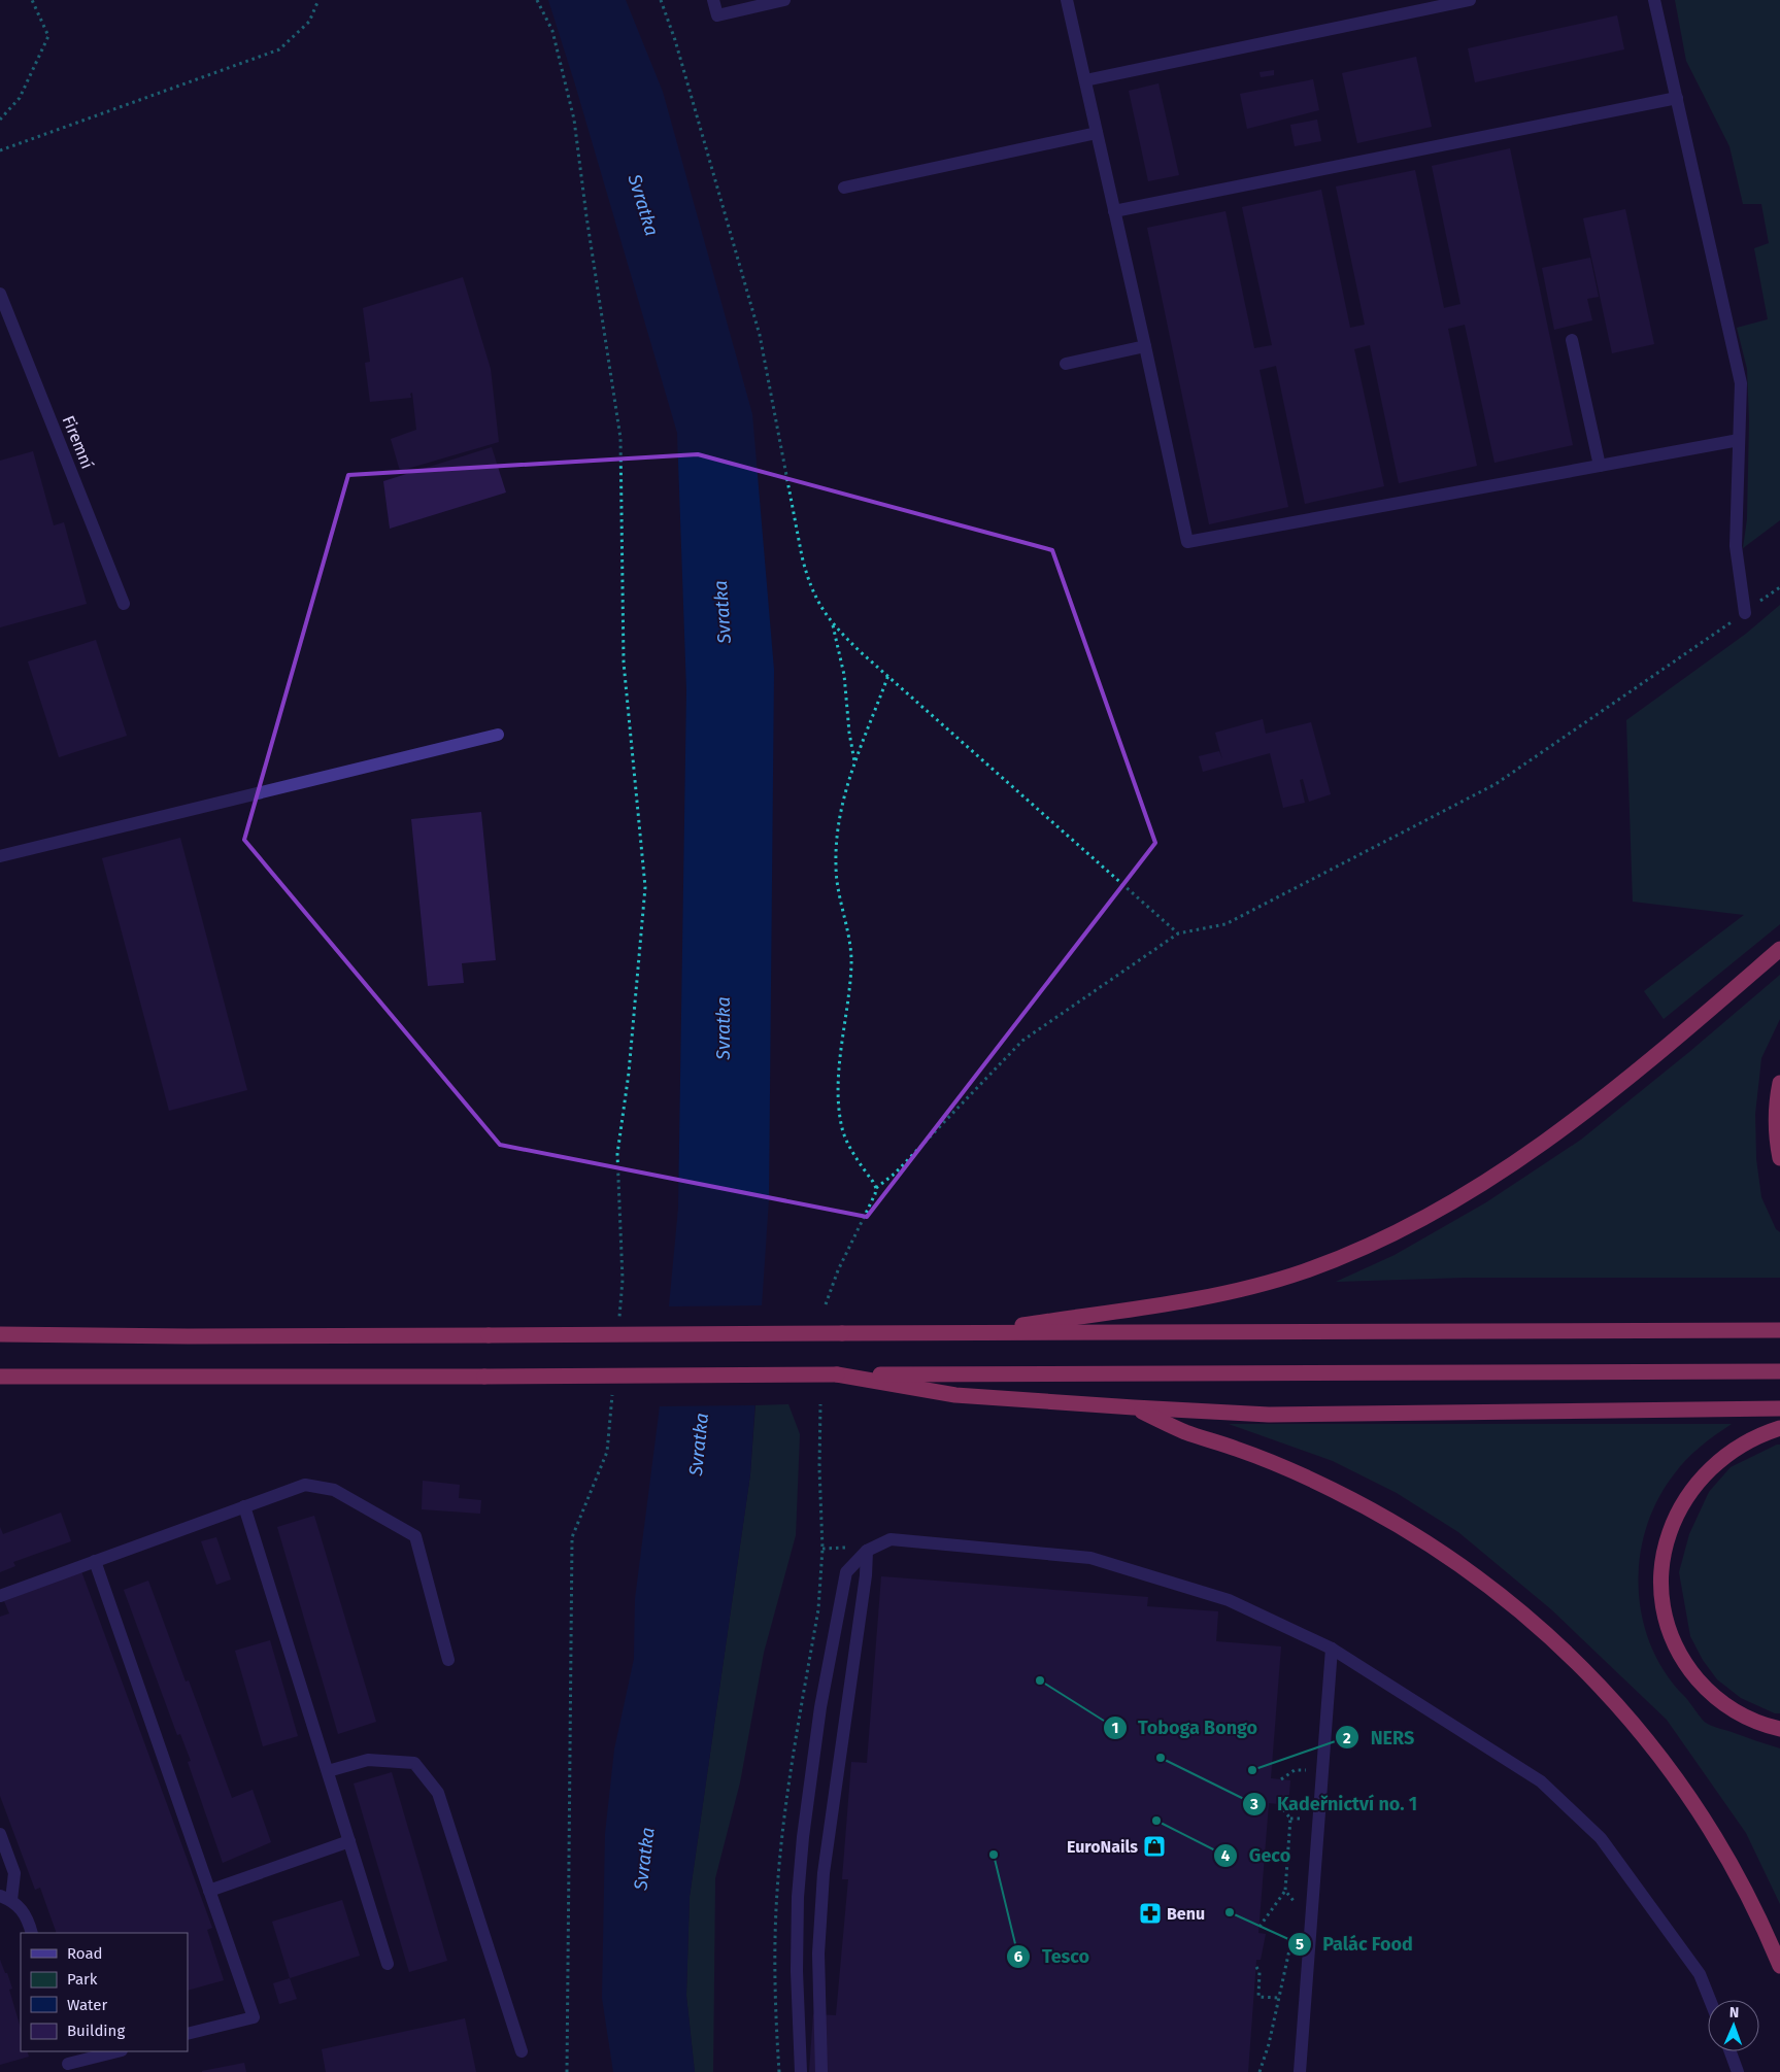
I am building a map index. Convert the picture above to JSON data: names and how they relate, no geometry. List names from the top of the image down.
{
  "streets": {
    "street": ["Firemní"]
  },
  "water": ["Svratka"],
  "places": {
    "other": [
      "Toboga Bongo",
      "Kadeřnictví no. 1",
      "NERS",
      "Geco",
      "Tesco",
      "Palác Food"
    ],
    "shop": ["EuroNails"],
    "pharmacy": ["Benu"]
  },
  "legend": [
    "Road",
    "Park",
    "Water",
    "Building"
  ],
  "north": "top"
}
